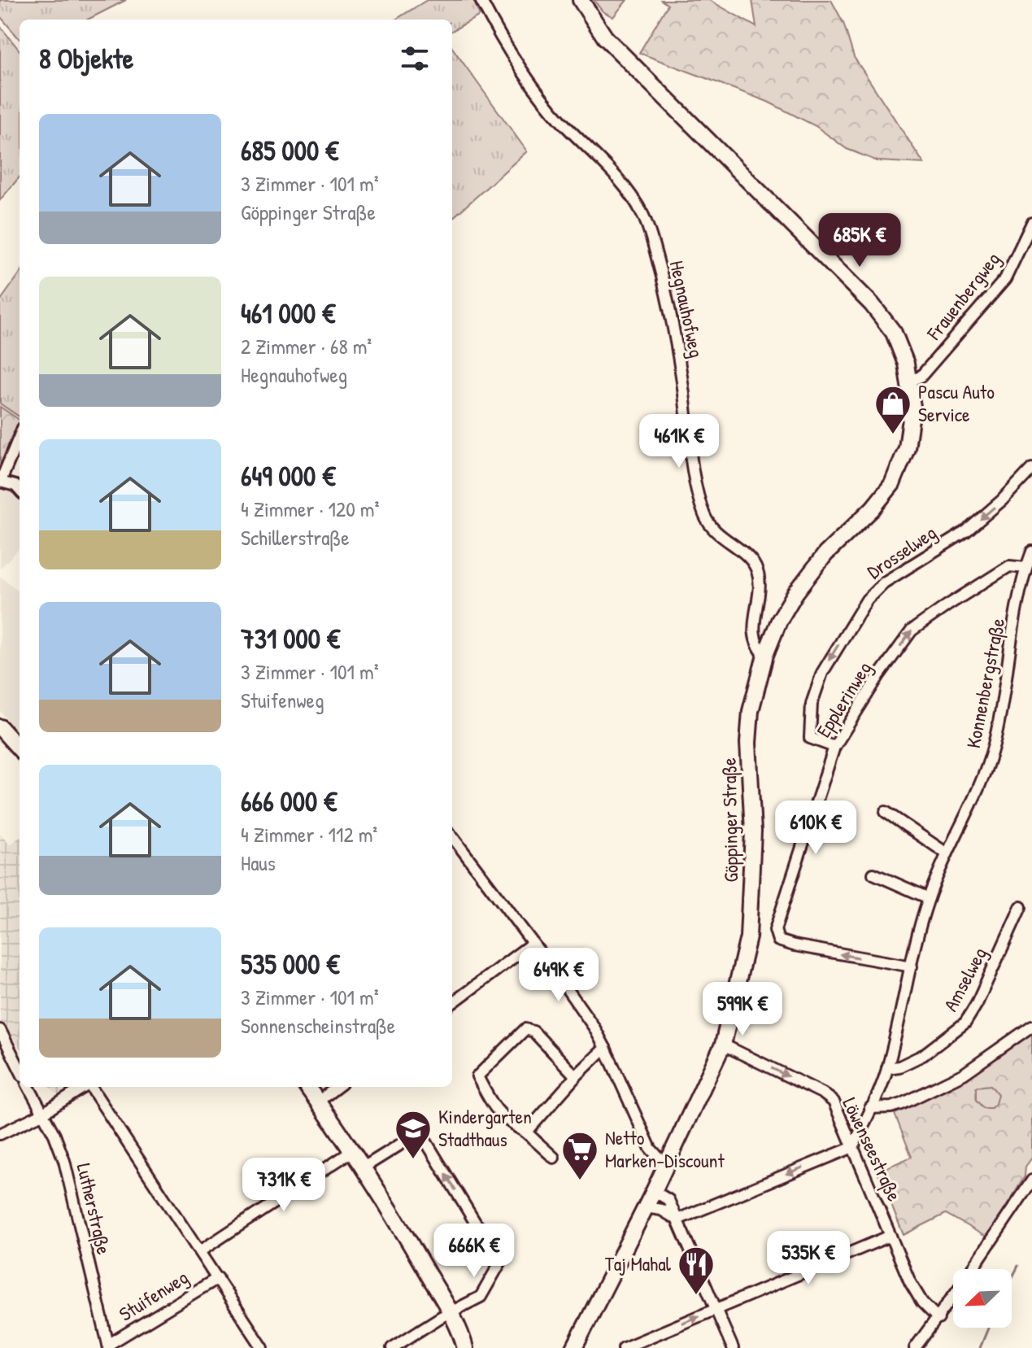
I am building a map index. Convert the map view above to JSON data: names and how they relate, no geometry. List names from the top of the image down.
{
  "streets": {
    "main road": ["Göppinger Straße"],
    "street": [
      "Frauenbergweg",
      "Hegnauhofweg",
      "Drosselweg",
      "Konnenbergstraße",
      "Epplerinweg",
      "Amselweg",
      "Löwenseestraße",
      "Lutherstraße",
      "Stuifenweg"
    ]
  },
  "crossings": [
    ["Frauenbergweg", "Göppinger Straße"],
    ["Hegnauhofweg", "Göppinger Straße"],
    ["Drosselweg", "Epplerinweg"],
    ["Konnenbergstraße", "Epplerinweg"],
    ["Konnenbergstraße", "Amselweg"],
    ["Konnenbergstraße", "Löwenseestraße"],
    ["Göppinger Straße", "Löwenseestraße"],
    ["Lutherstraße", "Stuifenweg"]
  ],
  "one_way": ["Drosselweg", "Löwenseestraße"],
  "places": {
    "shop": ["Pascu Auto Service"],
    "school or university": ["Kindergarten Stadthaus"],
    "supermarket": ["Netto Marken-Discount"],
    "restaurant": ["Taj Mahal"]
  },
  "north": "bottom left",
  "page": {
    "heading": "8 Objekte",
    "list": [
      {
        "name": "685 000 €",
        "note": "3 Zimmer · 101 m² · Göppinger Straße"
      },
      {
        "name": "461 000 €",
        "note": "2 Zimmer · 68 m² · Hegnauhofweg"
      },
      {
        "name": "649 000 €",
        "note": "4 Zimmer · 120 m² · Schillerstraße"
      },
      {
        "name": "731 000 €",
        "note": "3 Zimmer · 101 m² · Stuifenweg"
      },
      {
        "name": "666 000 €",
        "note": "4 Zimmer · 112 m² · Haus"
      },
      {
        "name": "535 000 €",
        "note": "3 Zimmer · 101 m² · Sonnenscheinstraße"
      }
    ],
    "price": [
      "685K €",
      "461K €",
      "610K €",
      "649K €",
      "599K €",
      "731K €",
      "666K €",
      "535K €"
    ]
  }
}
